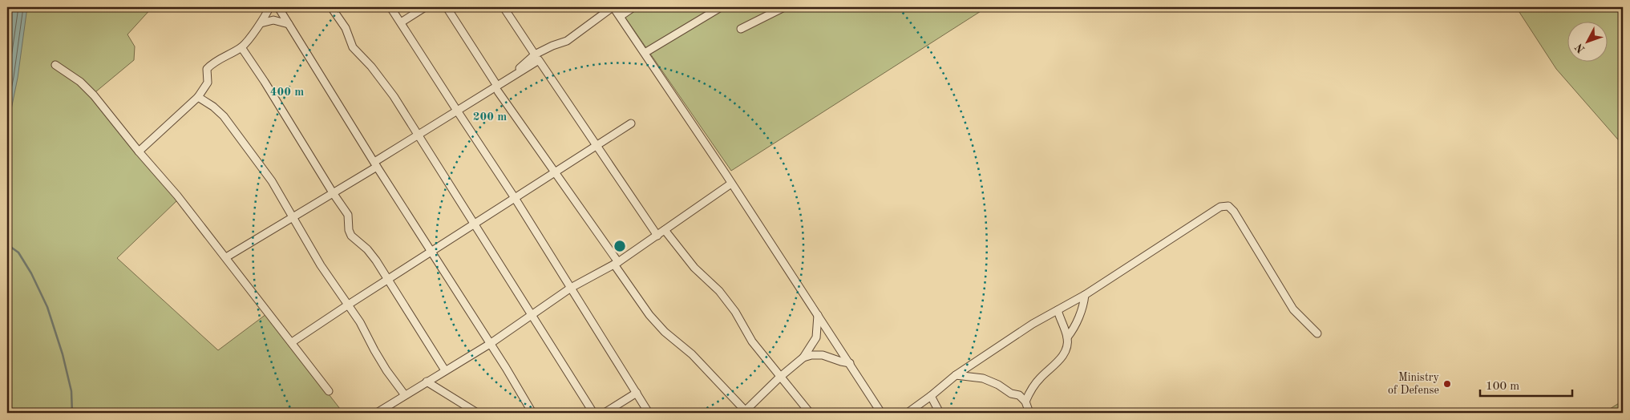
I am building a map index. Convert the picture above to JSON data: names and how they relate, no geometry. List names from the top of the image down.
{
  "places": ["Ministry of Defense"],
  "scale_bar": "100 m",
  "north": "bottom left",
  "rings": ["400 m", "200 m"]
}
